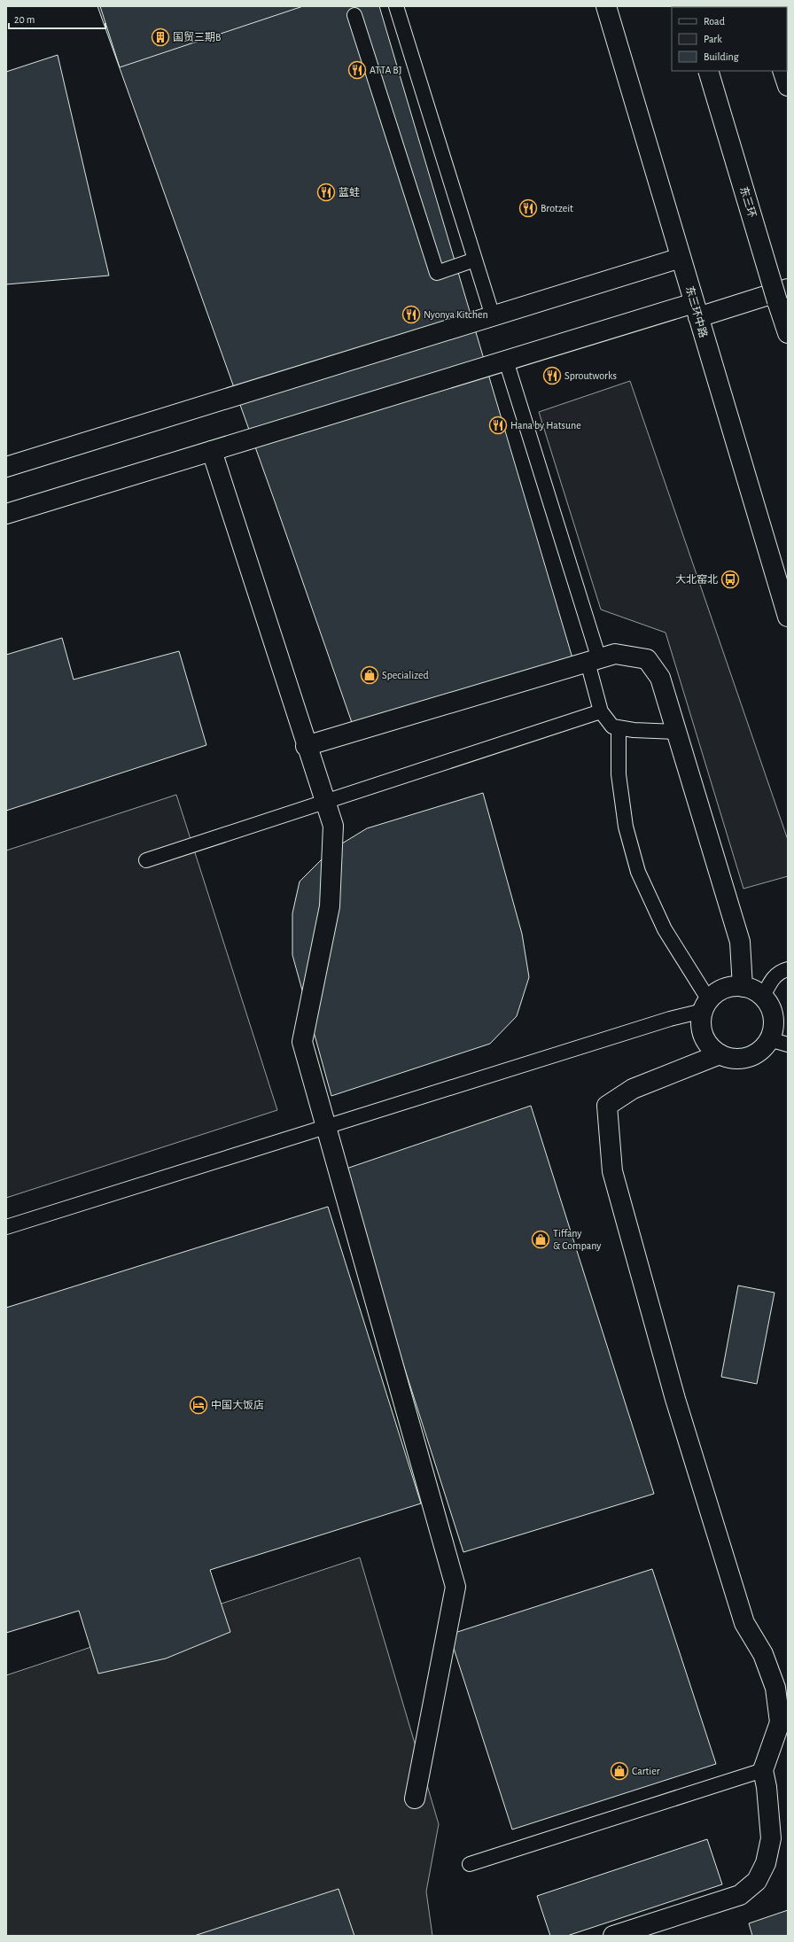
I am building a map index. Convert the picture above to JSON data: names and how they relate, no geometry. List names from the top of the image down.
{
  "streets": {
    "main road": ["东三环", "东三环中路"]
  },
  "places": {
    "building": ["国贸三期B"],
    "restaurant": [
      "ATTA BJ",
      "蓝蛙",
      "Brotzeit",
      "Nyonya Kitchen",
      "Sproutworks",
      "Hana by Hatsune"
    ],
    "bus stop": ["大北窑北"],
    "shop": ["Specialized", "Tiffany & Company", "Cartier"],
    "hotel": ["中国大饭店"]
  },
  "legend": ["Road", "Park", "Building"],
  "scale_bar": "20 m"
}
